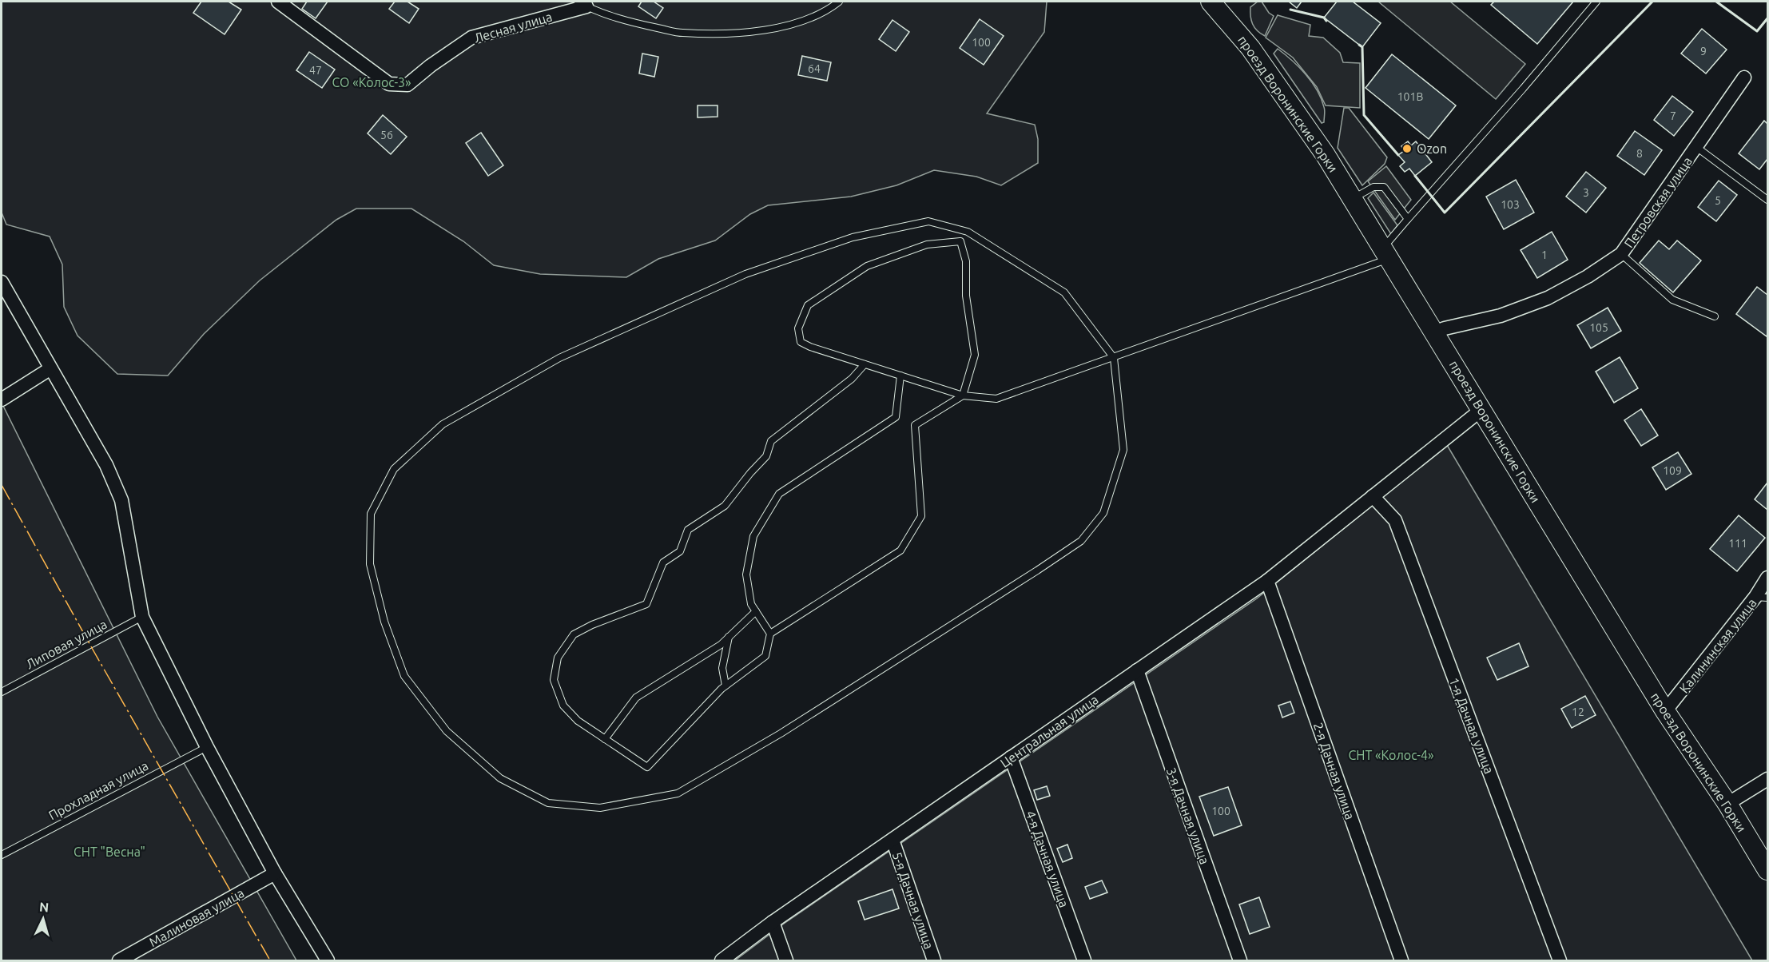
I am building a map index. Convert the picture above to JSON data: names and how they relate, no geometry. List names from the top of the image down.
{
  "streets": {
    "street": [
      "Лесная улица",
      "проезд Воронинские Горки",
      "Петровская улица",
      "Калининская улица",
      "1-я Дачная улица",
      "Центральная улица",
      "2-я Дачная улица",
      "3-я Дачная улица",
      "4-я Дачная улица",
      "5-я Дачная улица",
      "Малиновая улица"
    ],
    "lane": ["Липовая улица", "Прохладная улица"]
  },
  "crossings": [
    ["проезд Воронинские Горки", "Петровская улица"],
    ["проезд Воронинские Горки", "Калининская улица"],
    ["проезд Воронинские Горки", "Центральная улица"],
    ["1-я Дачная улица", "Центральная улица"],
    ["Центральная улица", "2-я Дачная улица"],
    ["Центральная улица", "3-я Дачная улица"],
    ["Центральная улица", "4-я Дачная улица"],
    ["Центральная улица", "5-я Дачная улица"]
  ],
  "parks": ["СО «Колос-3»", "СНТ «Колос-4»", "СНТ \"Весна\""],
  "places": ["Ozon"],
  "house_numbers": [
    "100",
    "9",
    "64",
    "47",
    "101В",
    "7",
    "56",
    "8",
    "3",
    "5",
    "103",
    "1",
    "105",
    "109",
    "111",
    "12",
    "100"
  ],
  "north": "top"
}
